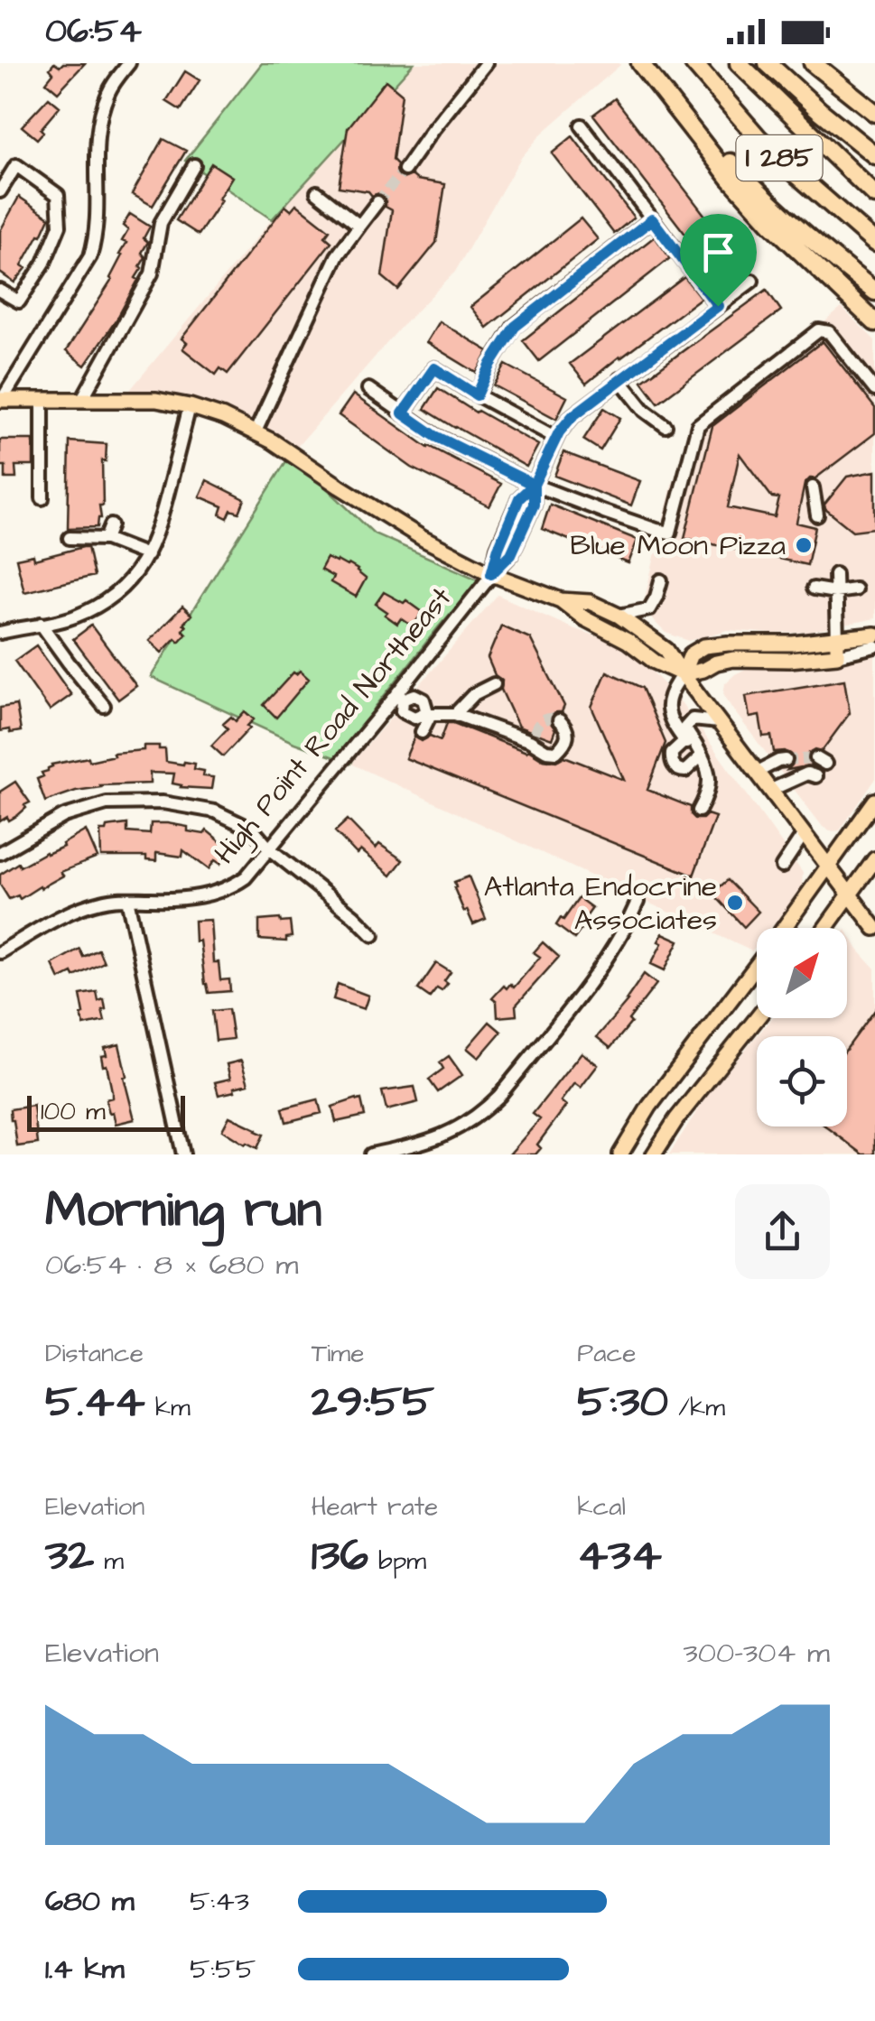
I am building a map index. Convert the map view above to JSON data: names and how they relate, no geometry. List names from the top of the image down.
{
  "streets": {
    "highway": ["I 285"],
    "street": ["High Point Road Northeast"]
  },
  "places": ["Blue Moon Pizza", "Atlanta Endocrine Associates"],
  "scale_bar": "100 m",
  "north": "top right",
  "page": {
    "status": "06:54",
    "scale": "100 m",
    "heading": ["Morning run", "06:54 · 8 × 680 m"],
    "stats": [
      ["Distance", "5.44 km"],
      ["Time", "29:55"],
      ["Pace", "5:30 /km"],
      ["Elevation", "32 m"],
      ["Heart rate", "136 bpm"],
      ["kcal", "434"]
    ],
    "chart": ["Elevation", "300–304 m"],
    "list": [
      {
        "name": "680 m",
        "note": "5:43"
      },
      {
        "name": "1.4 km",
        "note": "5:55"
      }
    ]
  }
}
